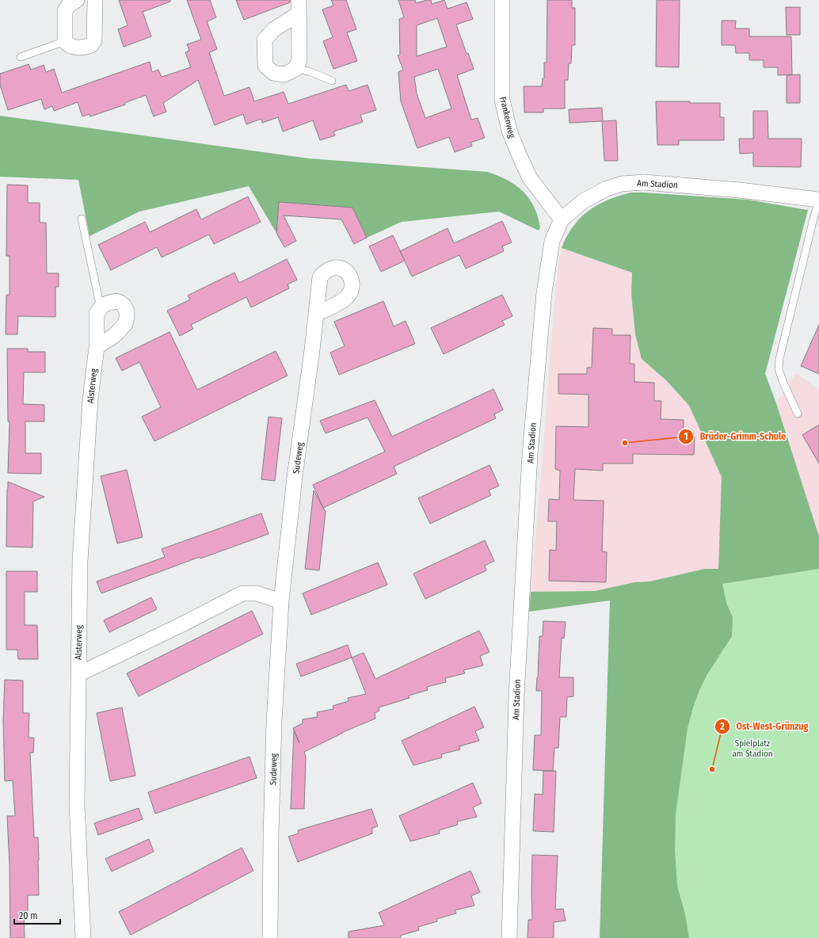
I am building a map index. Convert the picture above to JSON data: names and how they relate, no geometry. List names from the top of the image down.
{
  "streets": {
    "street": [
      "Frankenweg",
      "Am Stadion",
      "Alsterweg",
      "Sudeweg"
    ]
  },
  "crossings": [
    ["Frankenweg", "Am Stadion"]
  ],
  "parks": ["Spielplatz am Stadion"],
  "places": ["Brüder-Grimm-Schule", "Ost-West-Grünzug"],
  "scale_bar": "20 m"
}
